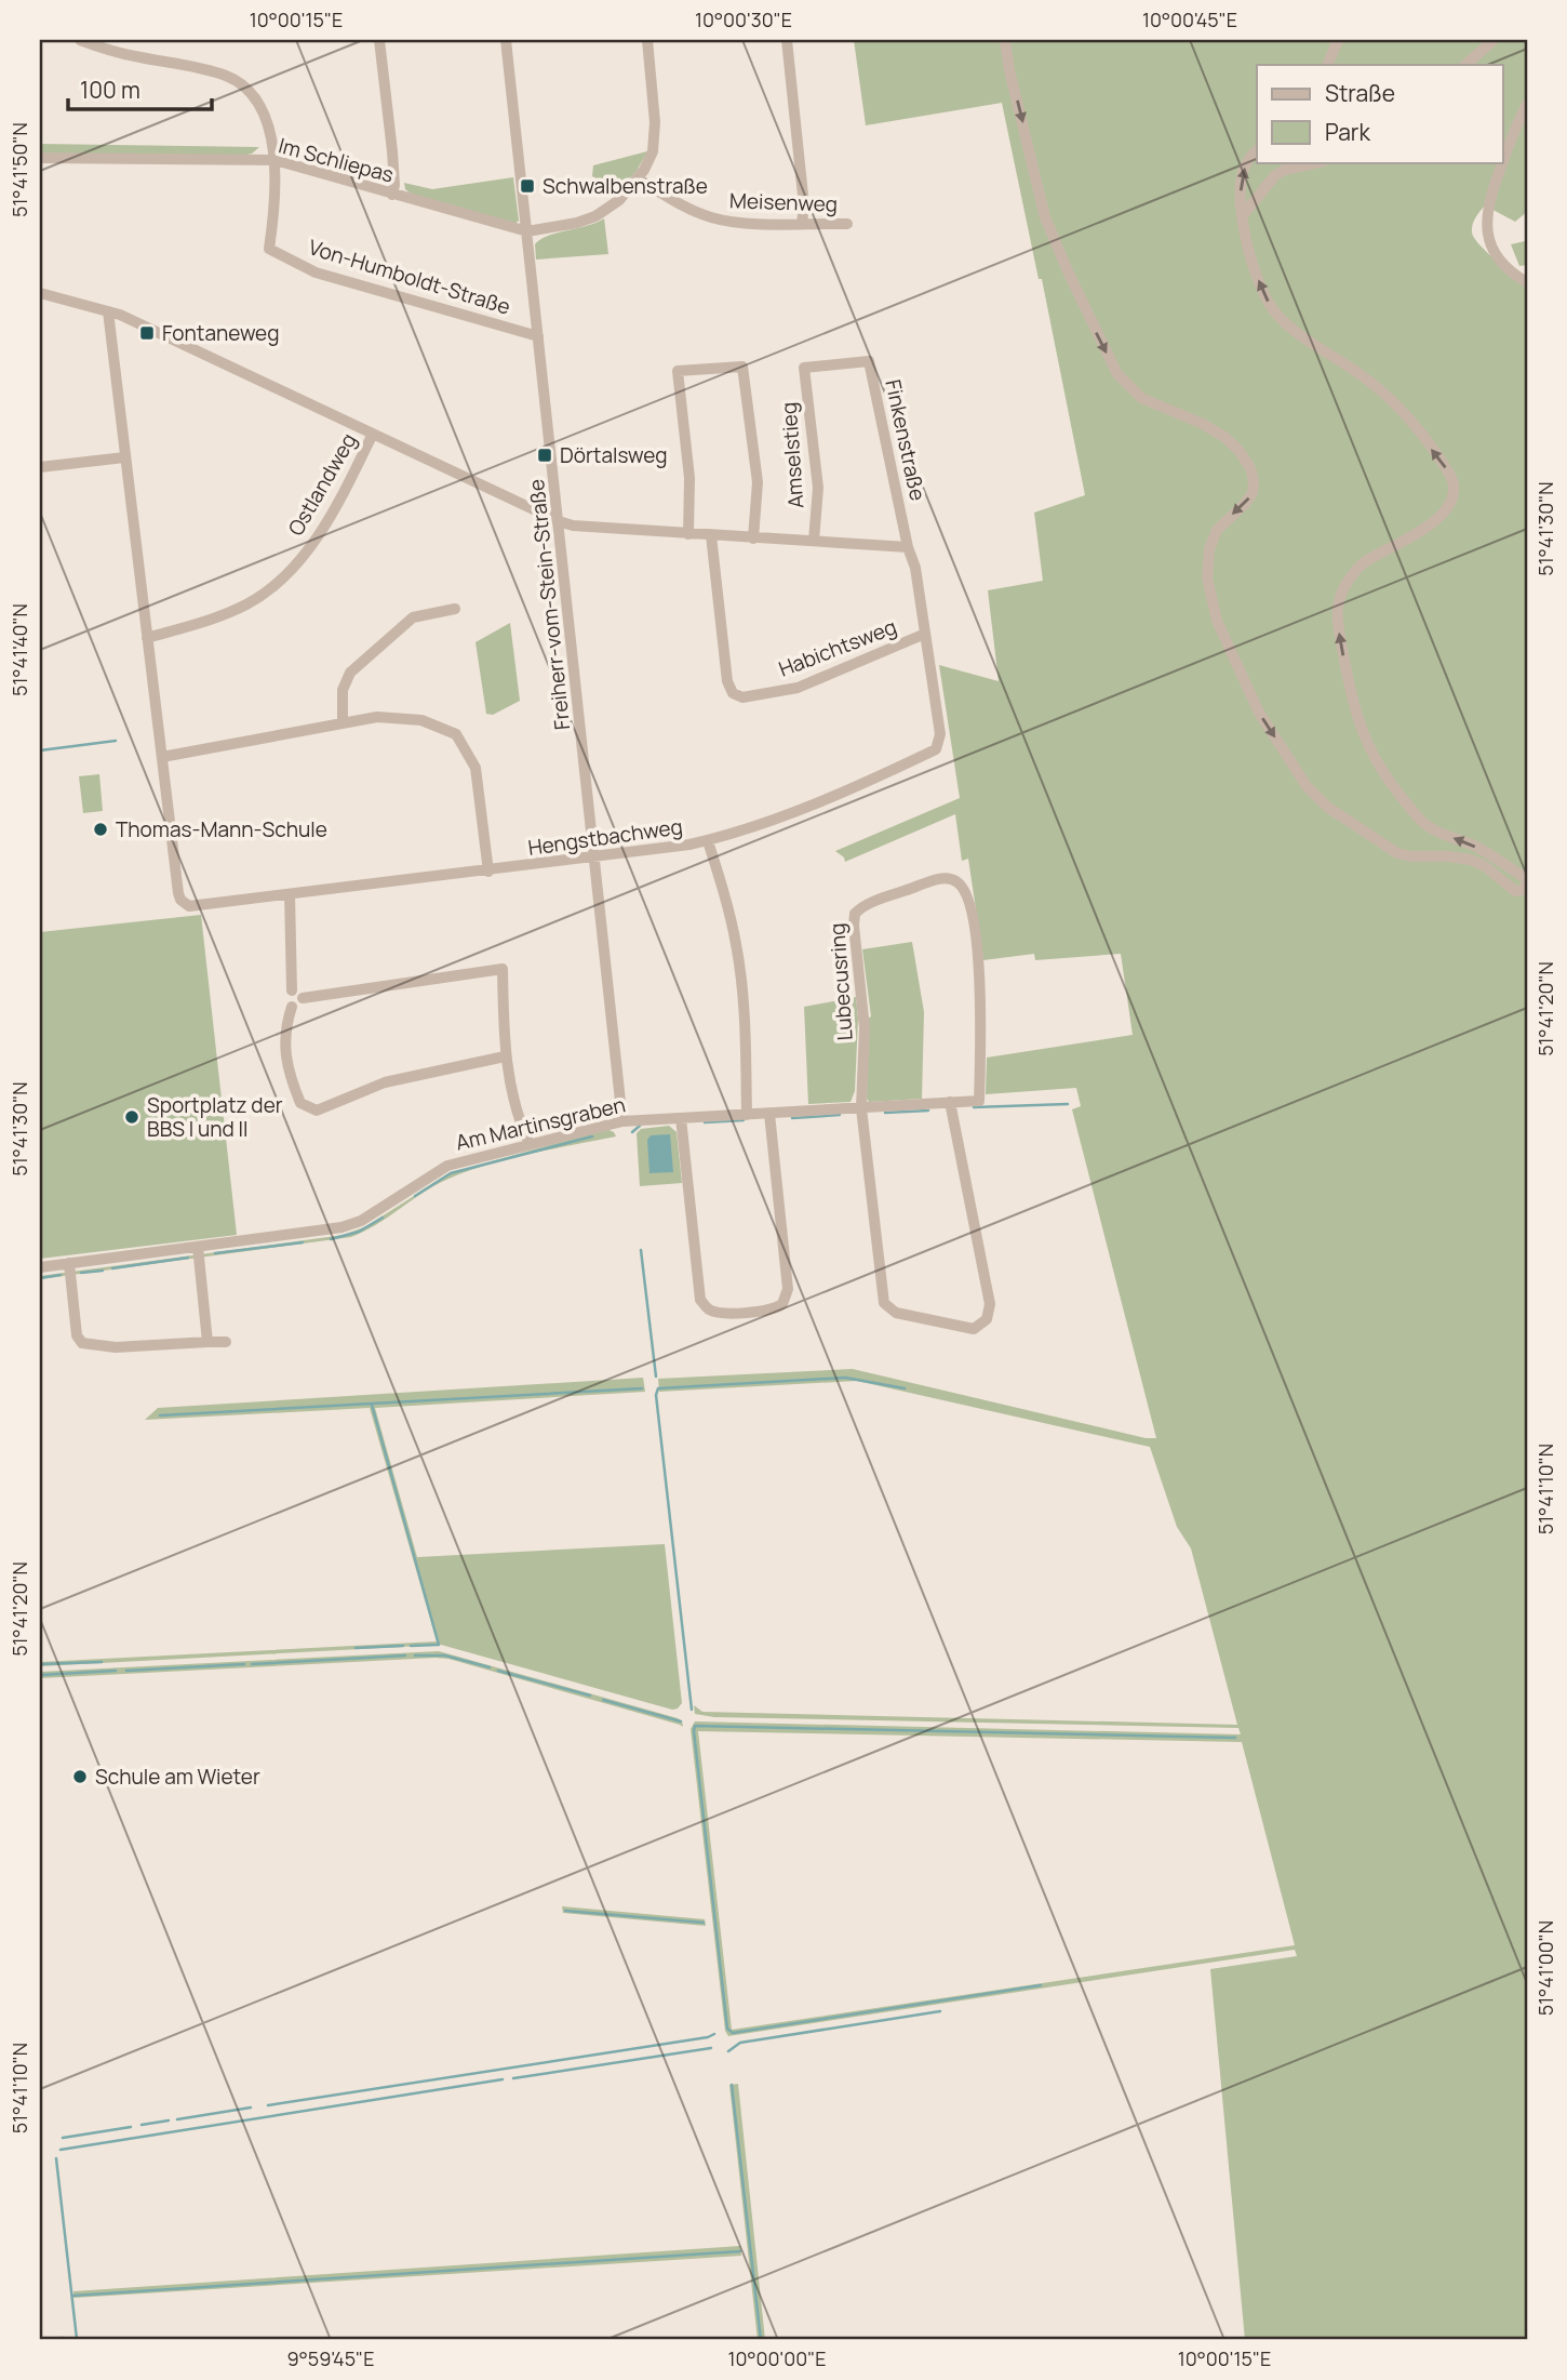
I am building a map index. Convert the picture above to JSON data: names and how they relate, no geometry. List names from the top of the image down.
{
  "streets": {
    "street": [
      "Im Schliepas",
      "Meisenweg",
      "Von-Humboldt-Straße",
      "Finkenstraße",
      "Amselstieg",
      "Ostlandweg",
      "Freiherr-vom-Stein-Straße",
      "Habichtsweg",
      "Hengstbachweg",
      "Lubecusring",
      "Am Martinsgraben"
    ]
  },
  "crossings": [
    ["Im Schliepas", "Von-Humboldt-Straße"],
    ["Im Schliepas", "Freiherr-vom-Stein-Straße"],
    ["Von-Humboldt-Straße", "Freiherr-vom-Stein-Straße"],
    ["Finkenstraße", "Amselstieg"],
    ["Finkenstraße", "Habichtsweg"],
    ["Freiherr-vom-Stein-Straße", "Hengstbachweg"],
    ["Freiherr-vom-Stein-Straße", "Am Martinsgraben"],
    ["Habichtsweg", "Hengstbachweg"],
    ["Lubecusring", "Am Martinsgraben"]
  ],
  "places": {
    "transit": ["Schwalbenstraße", "Fontaneweg", "Dörtalsweg"],
    "other": ["Thomas-Mann-Schule", "Sportplatz der BBS I und II", "Schule am Wieter"]
  },
  "legend": ["Straße", "Park"],
  "scale_bar": "100 m",
  "coordinates": [
    "10°00'15\"E",
    "10°00'30\"E",
    "10°00'45\"E",
    "51°41'50\"N",
    "51°41'30\"N",
    "51°41'40\"N",
    "51°41'20\"N",
    "51°41'10\"N",
    "51°41'00\"N",
    "9°59'45\"E",
    "10°00'00\"E"
  ]
}
